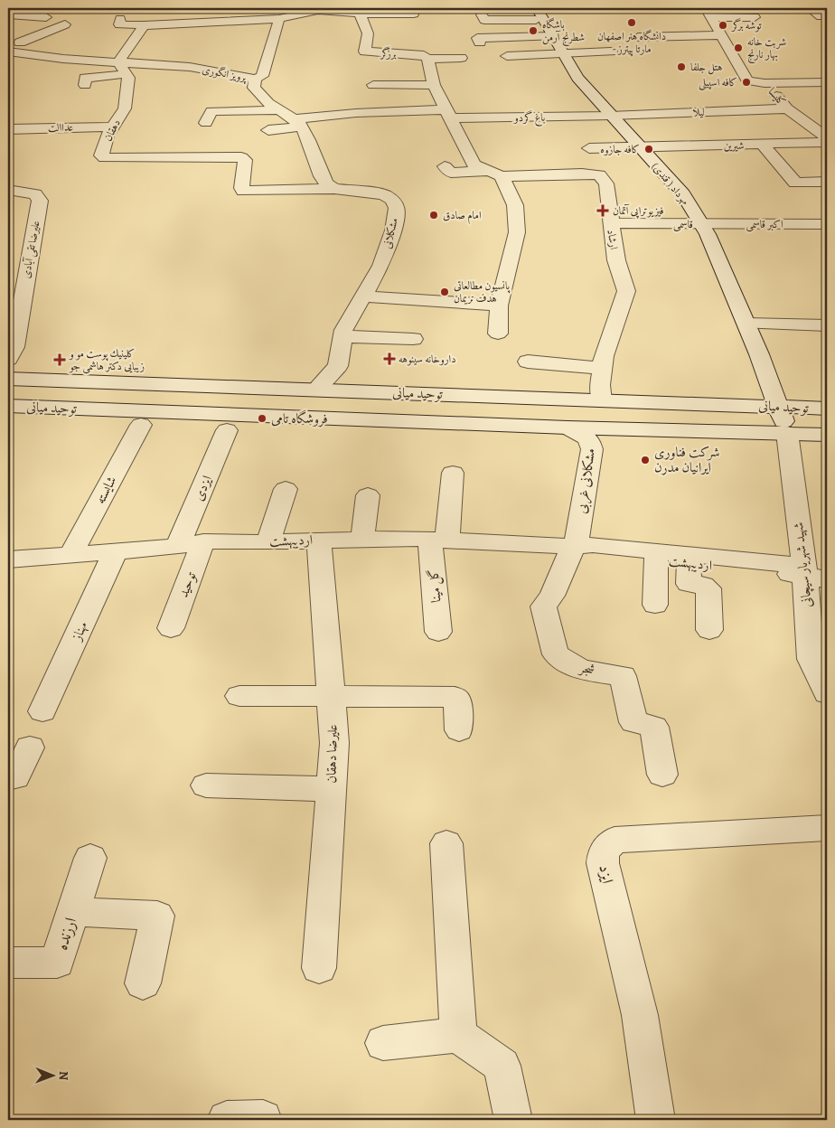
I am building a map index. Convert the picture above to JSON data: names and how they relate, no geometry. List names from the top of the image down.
{
  "streets": {
    "street": [
      "برزگر",
      "پرویز انگوری",
      "کلیسا",
      "لیلا",
      "باغ گردو",
      "عداالت",
      "دهقان",
      "شیرین",
      "مهرداد ( قندی)",
      "قاسمی",
      "اکبر قاسمی",
      "مشکلانی",
      "ارشاد",
      "علیرضا تقی آبادی",
      "توحید میانی",
      "مشکلانی غربی",
      "ایزدی",
      "شایسته",
      "اردیبهشت",
      "شهید شهریار سیچانی",
      "توحید",
      "گل مینا",
      "مهناز",
      "شجر",
      "علیرضا دهقان",
      "ایزد",
      "ارزنده"
    ]
  },
  "crossings": [
    ["کلیسا", "لیلا"],
    ["لیلا", "باغ گردو"],
    ["لیلا", "مهرداد ( قندی)"],
    ["باغ گردو", "مهرداد ( قندی)"],
    ["عداالت", "دهقان"],
    ["دهقان", "مشکلانی"],
    ["شیرین", "مهرداد ( قندی)"],
    ["مهرداد ( قندی)", "قاسمی"],
    ["مهرداد ( قندی)", "اکبر قاسمی"],
    ["مهرداد ( قندی)", "توحید میانی"],
    ["مهرداد ( قندی)", "شهید شهریار سیچانی"],
    ["قاسمی", "اکبر قاسمی"],
    ["قاسمی", "ارشاد"],
    ["مشکلانی", "توحید میانی"],
    ["ارشاد", "توحید میانی"],
    ["توحید میانی", "مشکلانی غربی"],
    ["توحید میانی", "شهید شهریار سیچانی"],
    ["مشکلانی غربی", "اردیبهشت"],
    ["مشکلانی غربی", "شجر"],
    ["ایزدی", "اردیبهشت"],
    ["شایسته", "اردیبهشت"],
    ["اردیبهشت", "شهید شهریار سیچانی"],
    ["اردیبهشت", "توحید"],
    ["اردیبهشت", "گل مینا"],
    ["اردیبهشت", "مهناز"],
    ["اردیبهشت", "شجر"],
    ["اردیبهشت", "علیرضا دهقان"]
  ],
  "places": {
    "other": [
      "دانشگاه هنر اصفهان - مارتا پیترز",
      "توشه برگر",
      "باشگاه شطرنج آرمن",
      "شربت خانه بهار نارنج",
      "هتل جلفا",
      "کافه اسپیلی",
      "کافه جازوه",
      "امام صادق",
      "پانسیون مطالعاتی هدف نریمان",
      "فروشگاه تامی",
      "شرکت فناوری ایرانیان مدرن"
    ],
    "health": ["فیزیوتراپی آتمان", "داروخانه سینوهه", "كلينيك پوست مو و زيبايى دکتر هاشمی جو"]
  },
  "north": "right"
}
